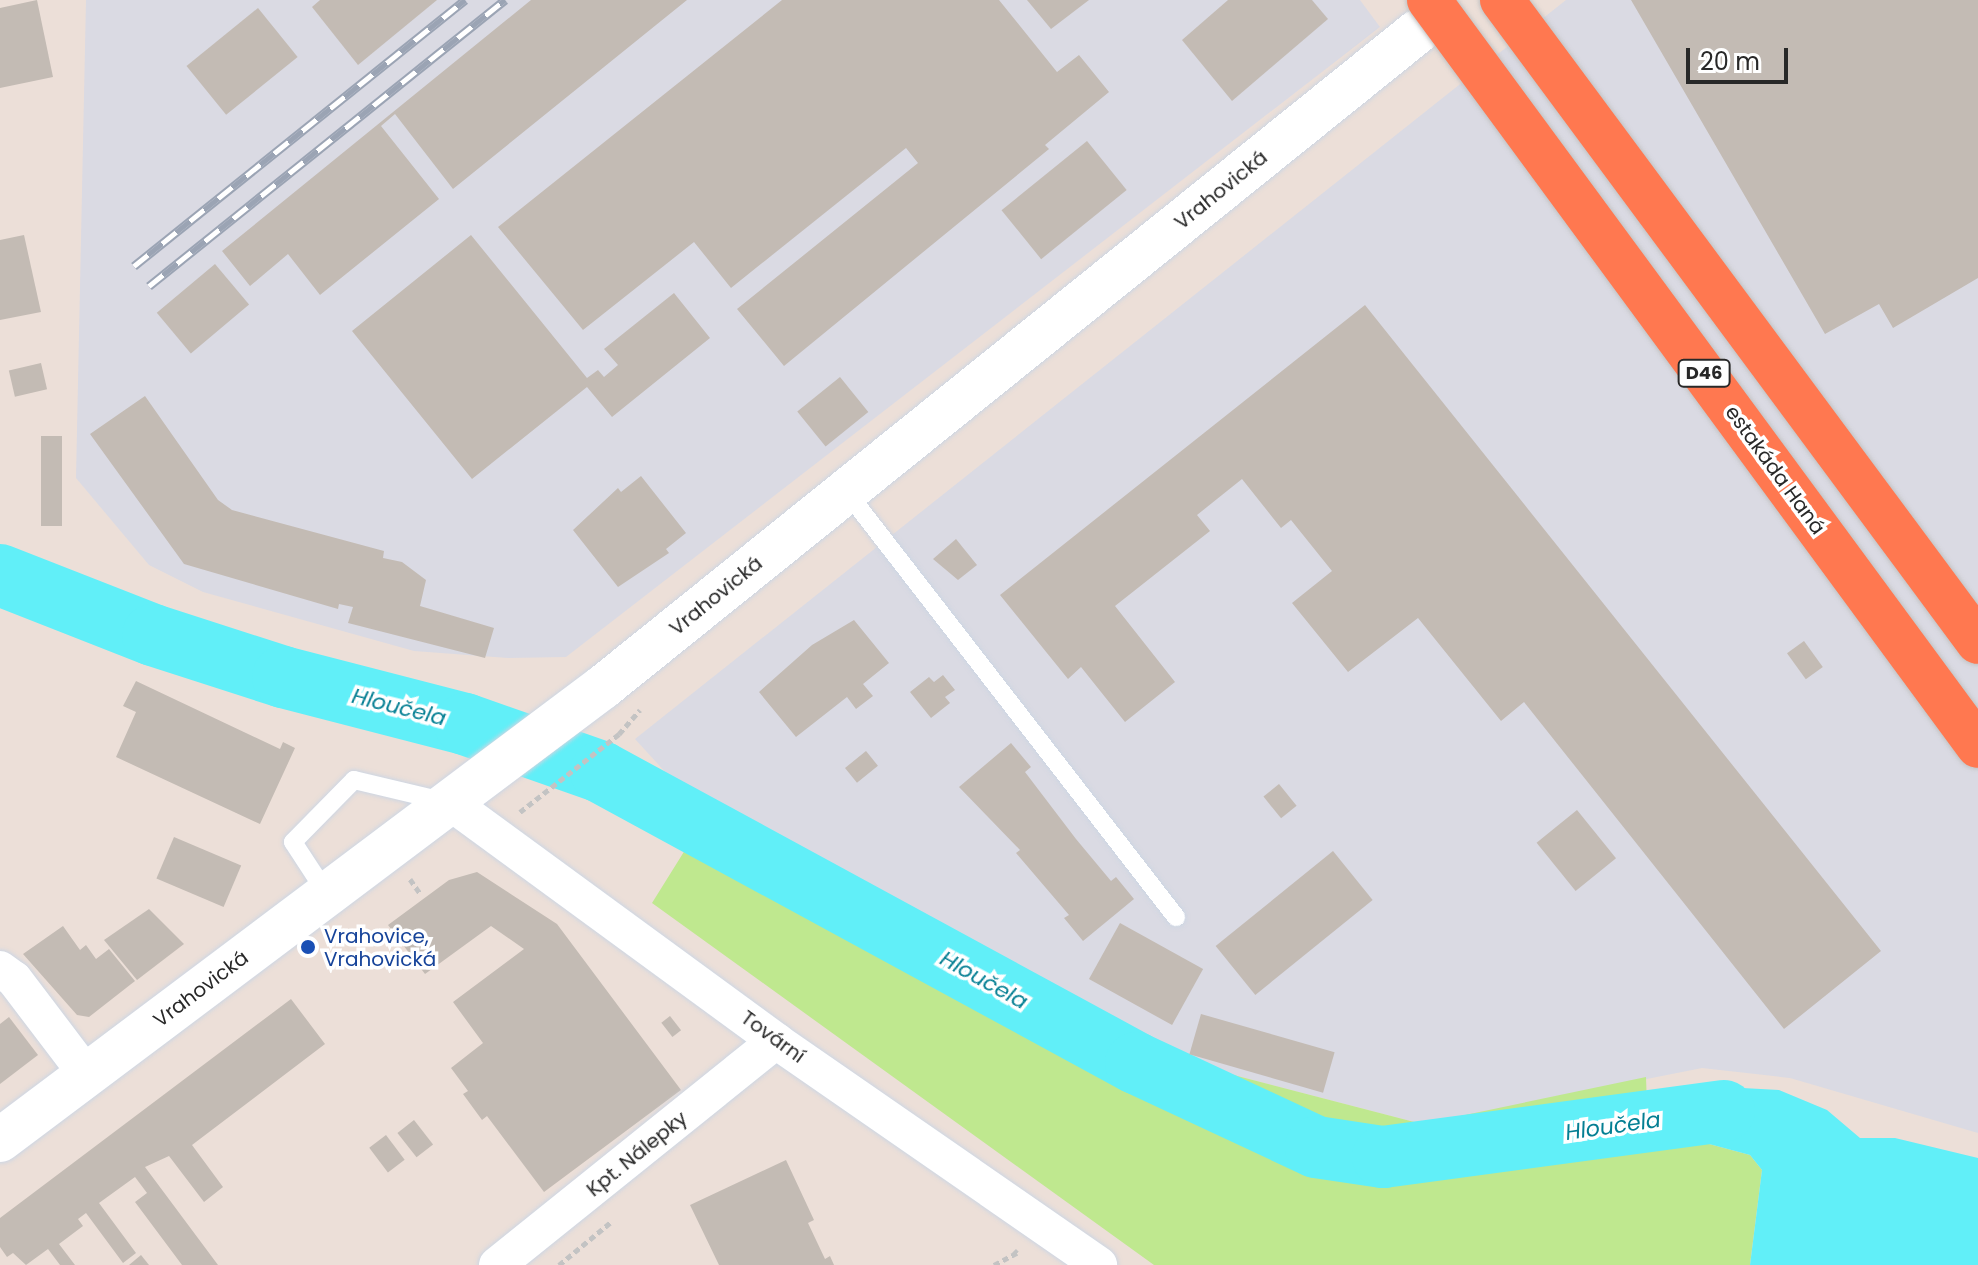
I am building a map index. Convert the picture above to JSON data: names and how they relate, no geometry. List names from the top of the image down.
{
  "streets": {
    "highway": ["D46", "estakáda Haná"],
    "street": ["Vrahovická", "Tovární", "Kpt. Nálepky"]
  },
  "crossings": [
    ["Vrahovická", "estakáda Haná"],
    ["Vrahovická", "Tovární"],
    ["Tovární", "Kpt. Nálepky"]
  ],
  "water": ["Hloučela"],
  "places": ["Vrahovice, Vrahovická"],
  "scale_bar": "20 m"
}
